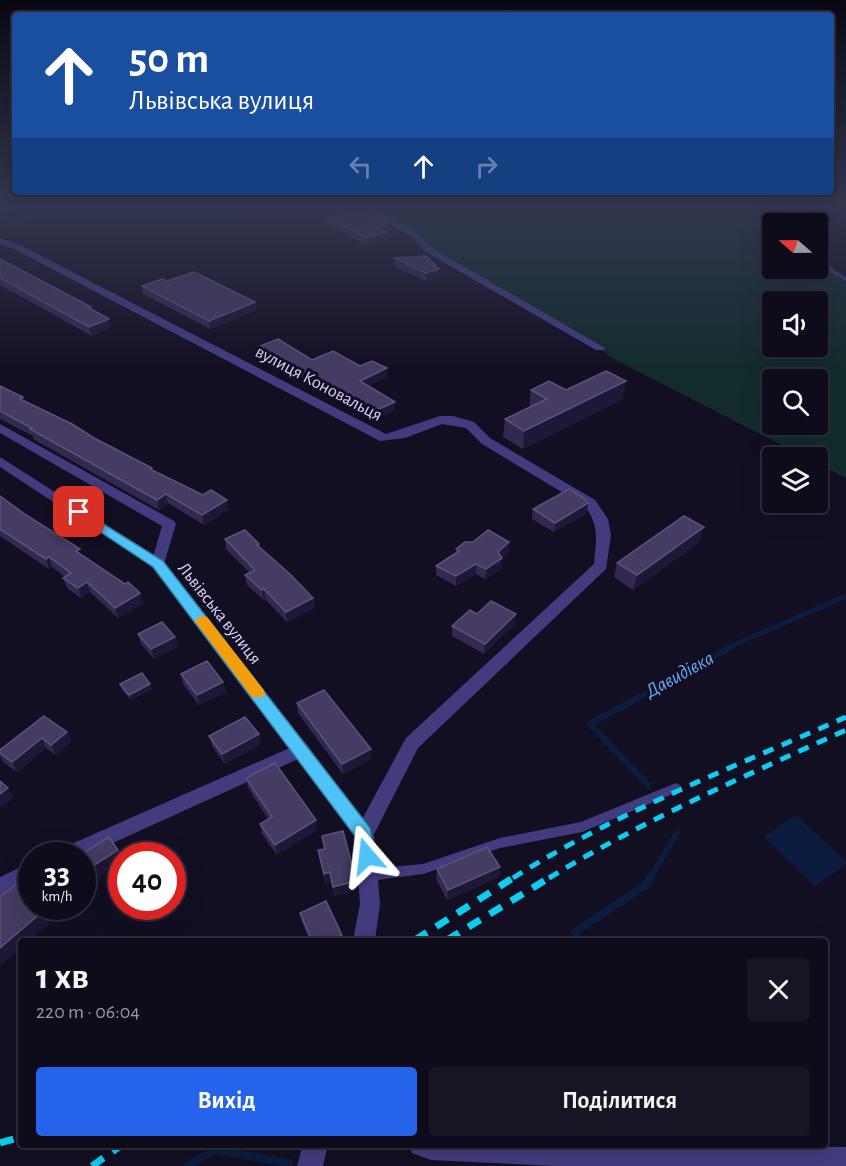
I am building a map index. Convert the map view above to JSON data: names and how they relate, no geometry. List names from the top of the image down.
{
  "streets": {
    "street": ["вулиця Коновальця", "Львівська вулиця"]
  },
  "crossings": [
    ["вулиця Коновальця", "Львівська вулиця"]
  ],
  "water": ["Давидівка"],
  "north": "left",
  "page": {
    "turn": ["50 m", "Львівська вулиця"],
    "speed": "33 km/h",
    "limit": "40",
    "heading": ["1 хв", "220 m · 06:04"],
    "buttons": ["Вихід", "Поділитися"]
  }
}
